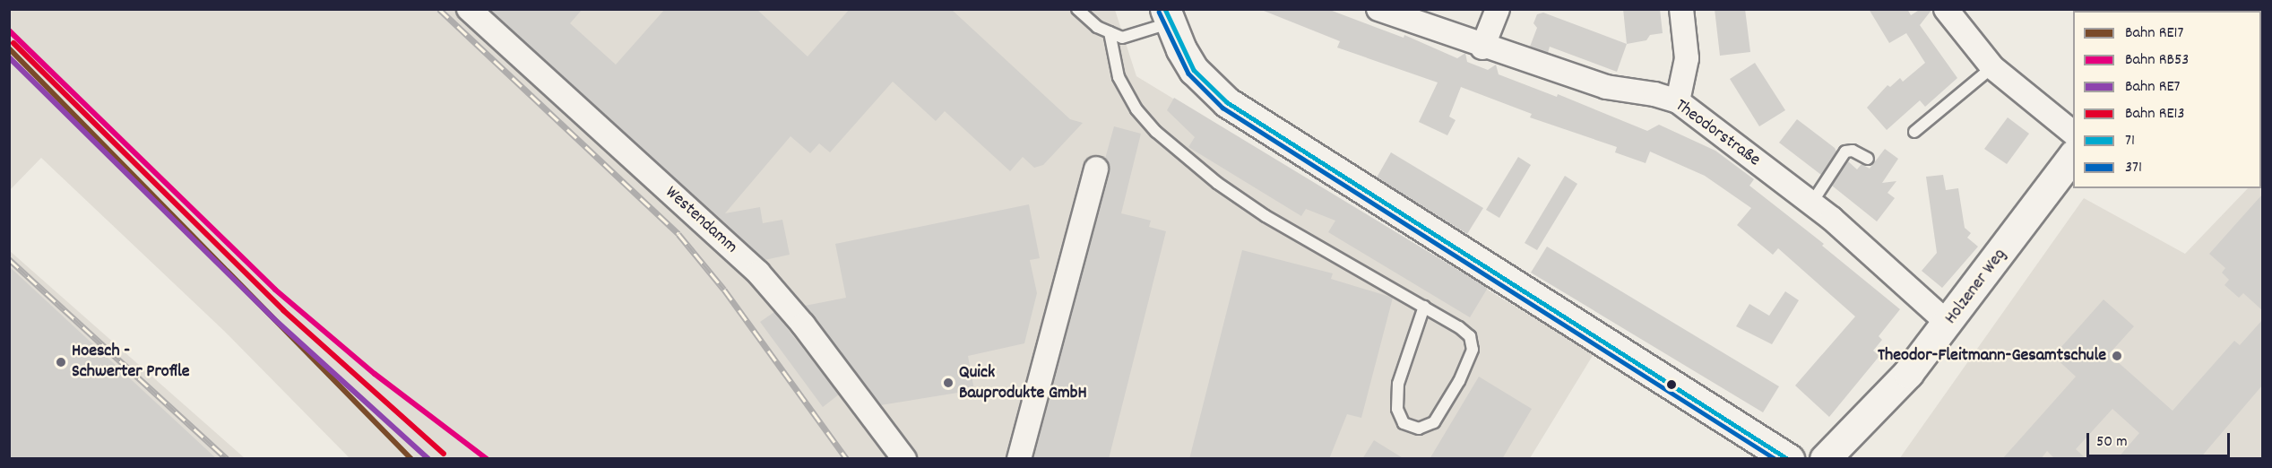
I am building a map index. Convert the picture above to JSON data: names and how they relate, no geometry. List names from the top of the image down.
{
  "streets": {
    "street": ["Theodorstraße", "Westendamm", "Holzener Weg"]
  },
  "crossings": [
    ["Theodorstraße", "Holzener Weg"]
  ],
  "places": ["Theodor-Fleitmann-Gesamtschule", "Hoesch - Schwerter Profile", "Quick Bauprodukte GmbH"],
  "lines": [
    "transit line 71",
    "transit line 371",
    "rail line RB53",
    "rail line RE13",
    "rail line RE17",
    "rail line RE7"
  ],
  "legend": [
    "Bahn RE17",
    "Bahn RB53",
    "Bahn RE7",
    "Bahn RE13",
    "71",
    "371"
  ],
  "scale_bar": "50 m"
}
